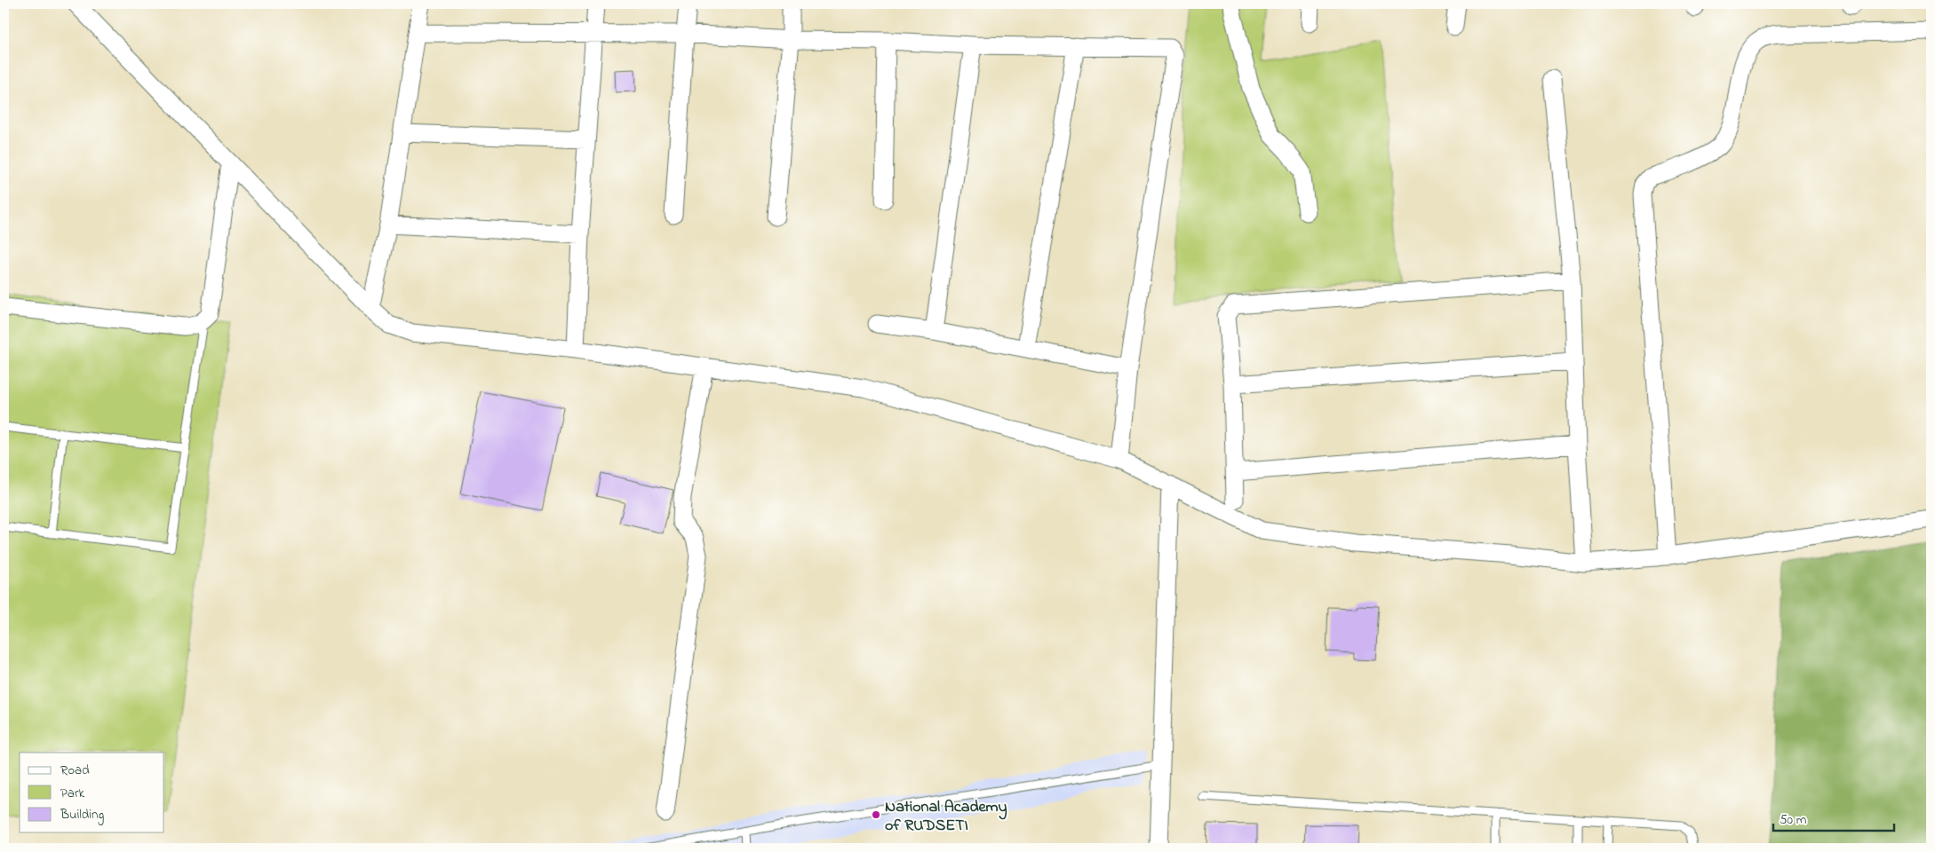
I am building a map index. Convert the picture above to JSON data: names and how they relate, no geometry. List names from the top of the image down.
{
  "places": ["National Academy of RUDSETI"],
  "legend": ["Road", "Park", "Building"],
  "scale_bar": "50 m"
}
